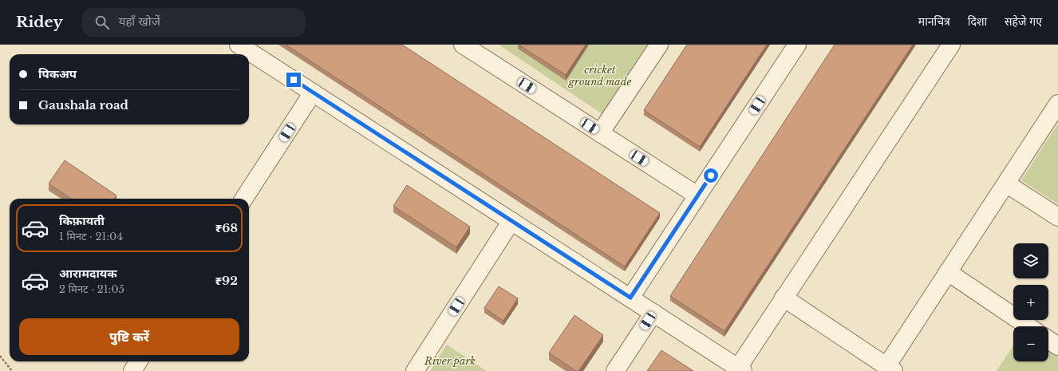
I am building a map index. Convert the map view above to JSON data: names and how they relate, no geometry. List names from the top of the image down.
{
  "parks": ["cricket ground made", "River park"],
  "page": {
    "header": "Ridey",
    "search": "यहाँ खोजें",
    "nav": ["मानचित्र", "दिशा", "सहेजे गए"],
    "banner": ["पिकअप", "Gaushala road"],
    "list": [
      {
        "name": "किफ़ायती",
        "note": "1 मिनट · 21:04",
        "value": "₹68"
      },
      {
        "name": "आरामदायक",
        "note": "2 मिनट · 21:05",
        "value": "₹92"
      }
    ],
    "map_buttons": ["+", "−"],
    "buttons": "पुष्टि करें"
  }
}
